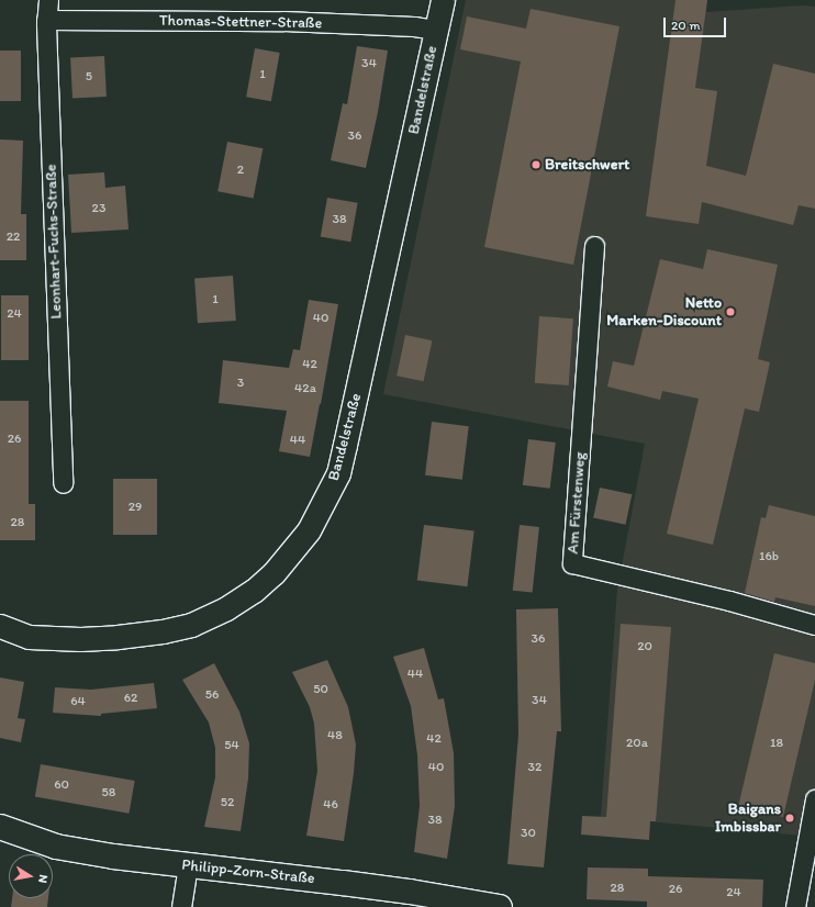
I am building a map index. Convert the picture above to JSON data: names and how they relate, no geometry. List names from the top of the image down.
{
  "streets": {
    "main road": ["Philipp-Zorn-Straße"],
    "street": [
      "Thomas-Stettner-Straße",
      "Bandelstraße",
      "Leonhart-Fuchs-Straße",
      "Am Fürstenweg"
    ]
  },
  "crossings": [
    ["Thomas-Stettner-Straße", "Bandelstraße"],
    ["Thomas-Stettner-Straße", "Leonhart-Fuchs-Straße"]
  ],
  "places": ["Breitschwert", "Netto Marken-Discount", "Baigans Imbissbar"],
  "house_numbers": [
    "34",
    "1",
    "5",
    "36",
    "2",
    "23",
    "38",
    "22",
    "1",
    "24",
    "40",
    "42",
    "3",
    "42a",
    "26",
    "44",
    "29",
    "28",
    "16b",
    "36",
    "20",
    "44",
    "50",
    "56",
    "62",
    "34",
    "64",
    "48",
    "42",
    "20a",
    "18",
    "54",
    "40",
    "32",
    "60",
    "58",
    "52",
    "46",
    "38",
    "30",
    "28",
    "26",
    "24"
  ],
  "scale_bar": "20 m",
  "north": "right"
}
